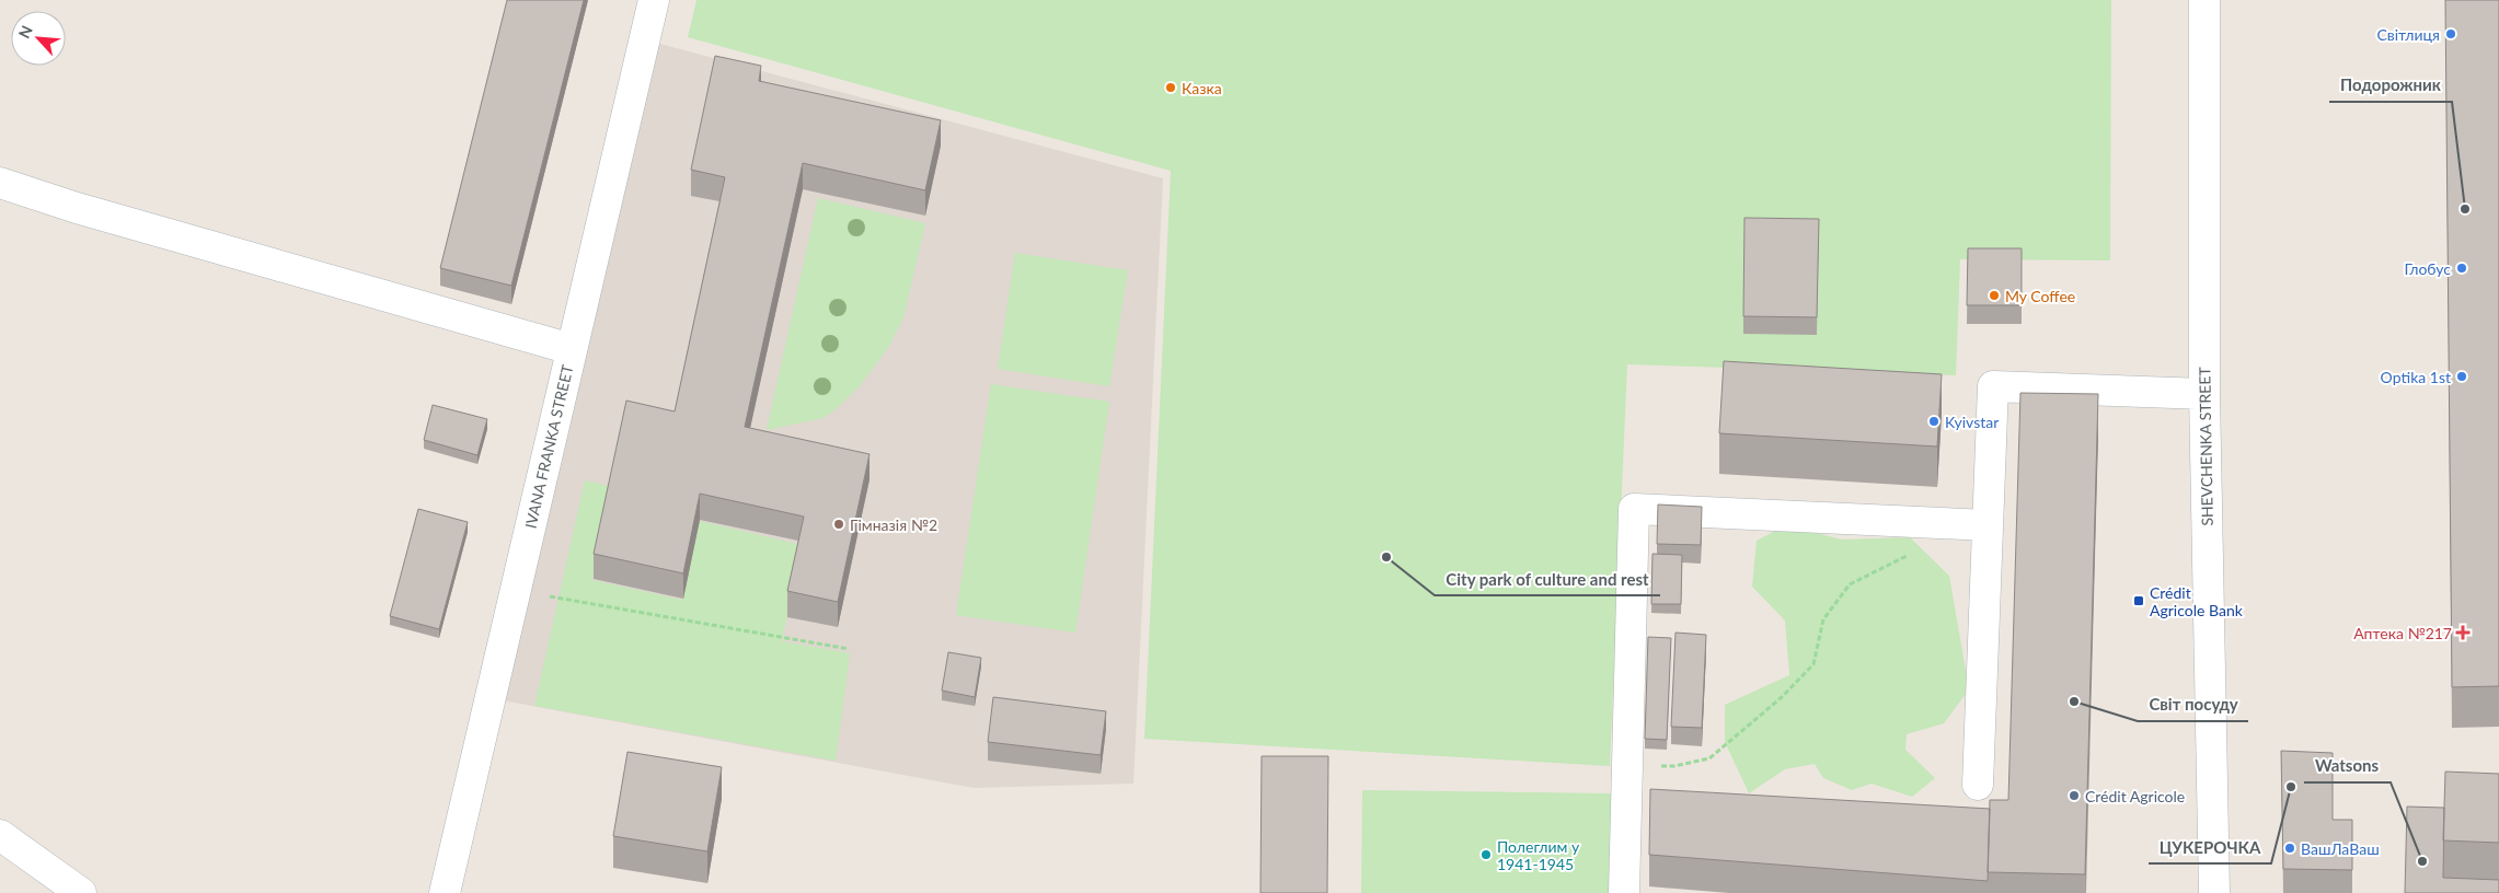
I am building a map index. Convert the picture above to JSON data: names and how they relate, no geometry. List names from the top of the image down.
{
  "streets": {
    "street": ["IVANA FRANKA STREET", "SHEVCHENKA STREET"]
  },
  "places": {
    "other": [
      "Свiтлиця",
      "Казка",
      "Подорожник",
      "Глобус",
      "My Coffee",
      "Оptika 1st",
      "Kyivstar",
      "Гімназія №2",
      "City park of culture and rest",
      "Світ посуду",
      "ЦУКЕРОЧКА",
      "Crédit Agricole",
      "ВашЛаВаш",
      "Полеглим у 1941-1945",
      "Watsons"
    ],
    "transit": ["Crédit Agricole Bank"],
    "health": ["Аптека №217"]
  },
  "north": "top left"
}
